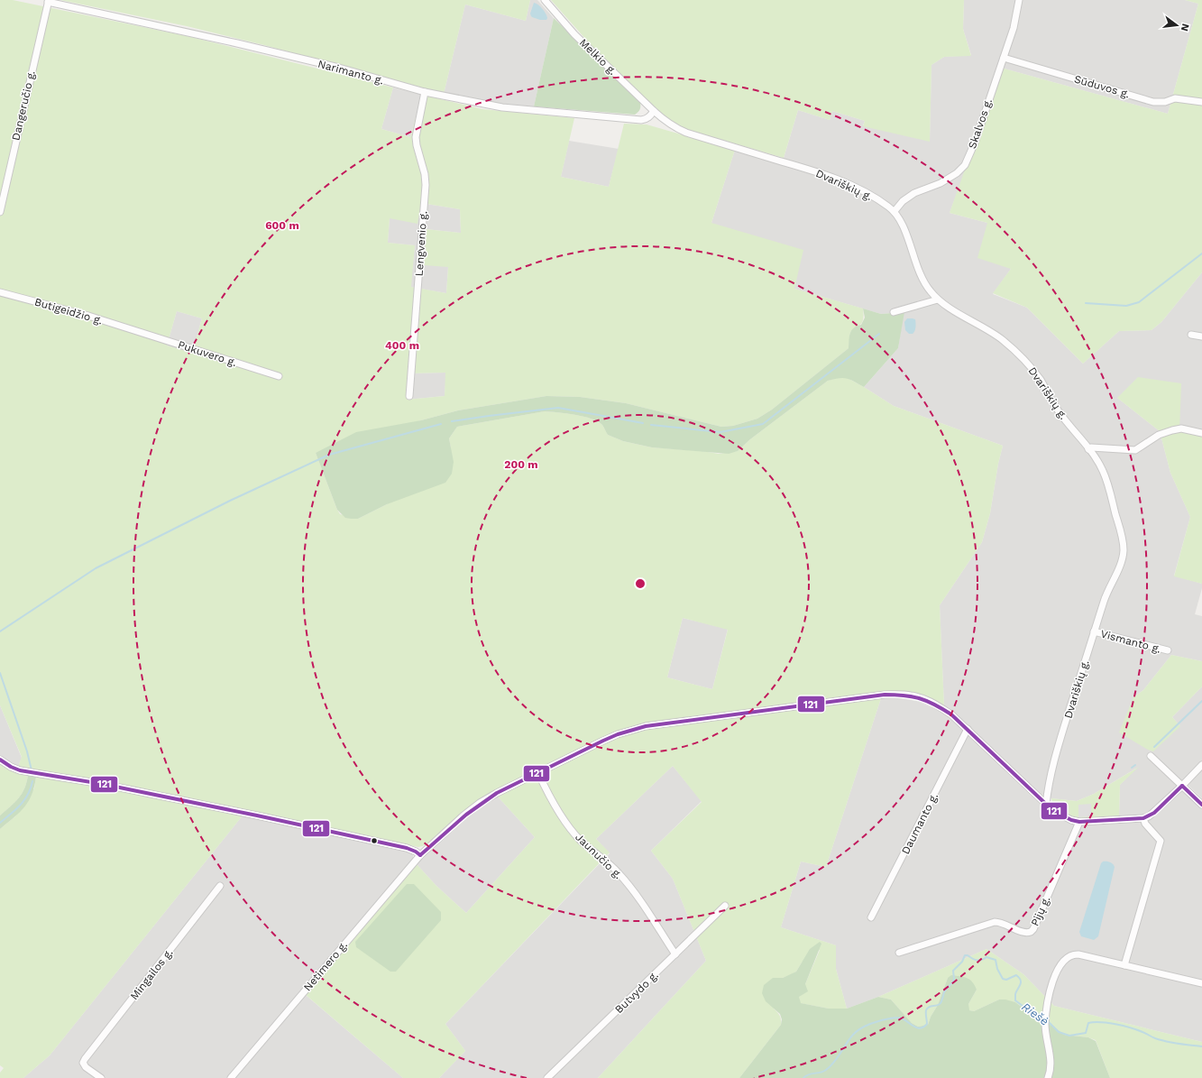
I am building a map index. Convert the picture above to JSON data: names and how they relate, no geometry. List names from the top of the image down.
{
  "streets": {
    "street": [
      "Melkio g.",
      "Narimanto g.",
      "Sūduvos g.",
      "Dangeručio g.",
      "Skalvos g.",
      "Dvariškių g.",
      "Lengvenio g.",
      "Butigeidžio g.",
      "Pukuvero g.",
      "Vismanto g.",
      "Daumanto g.",
      "Jaunučio g.",
      "Pijų g.",
      "Netimero g.",
      "Mingailos g.",
      "Butvydo g."
    ]
  },
  "crossings": [
    ["Melkio g.", "Narimanto g."],
    ["Melkio g.", "Dvariškių g."],
    ["Narimanto g.", "Dangeručio g."],
    ["Narimanto g.", "Dvariškių g."],
    ["Narimanto g.", "Lengvenio g."],
    ["Sūduvos g.", "Skalvos g."],
    ["Skalvos g.", "Dvariškių g."],
    ["Dvariškių g.", "Vismanto g."],
    ["Dvariškių g.", "Netimero g."],
    ["Butigeidžio g.", "Pukuvero g."],
    ["Daumanto g.", "Netimero g."],
    ["Jaunučio g.", "Netimero g."],
    ["Jaunučio g.", "Butvydo g."],
    ["Pijų g.", "Netimero g."]
  ],
  "water": ["Riešė"],
  "lines": ["transit line 121"],
  "north": "right",
  "rings": ["600 m", "400 m", "200 m"]
}
